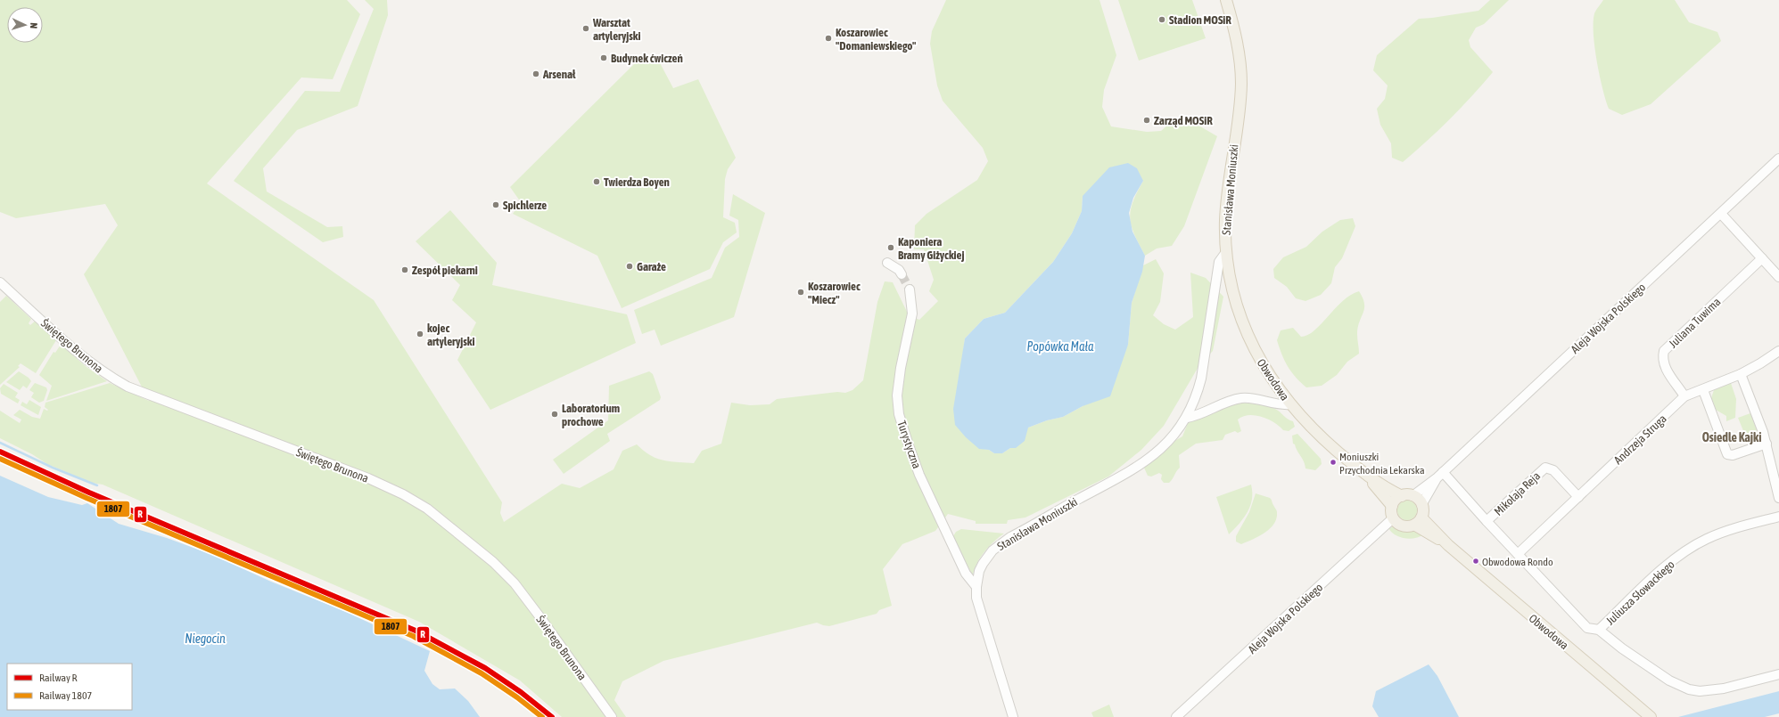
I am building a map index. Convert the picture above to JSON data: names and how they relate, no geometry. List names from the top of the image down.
{
  "streets": {
    "main road": ["Stanisława Moniuszki", "Obwodowa"],
    "street": [
      "Aleja Wojska Polskiego",
      "Juliana Tuwima",
      "Świętego Brunona",
      "Andrzeja Struga",
      "Turystyczna",
      "Mikołaja Reja",
      "Juliusza Słowackiego"
    ]
  },
  "crossings": [
    ["Stanisława Moniuszki", "Obwodowa"],
    ["Stanisława Moniuszki", "Turystyczna"],
    ["Aleja Wojska Polskiego", "Obwodowa"],
    ["Juliana Tuwima", "Andrzeja Struga"],
    ["Andrzeja Struga", "Mikołaja Reja"]
  ],
  "districts": ["Osiedle Kajki"],
  "water": ["Popówka Mała", "Niegocin"],
  "places": [
    "Stadion MOSiR",
    "Warsztat artyleryjski",
    "Koszarowiec \"Domaniewskiego\"",
    "Budynek ćwiczeń",
    "Arsenał",
    "Zarząd MOSiR",
    "Twierdza Boyen",
    "Spichlerze",
    "Kaponiera Bramy Giżyckiej",
    "Garaże",
    "Zespół piekarni",
    "Koszarowiec \"Miecz\"",
    "kojec artyleryjski",
    "Laboratorium prochowe",
    "Moniuszki Przychodnia Lekarska",
    "Obwodowa Rondo"
  ],
  "lines": ["rail line R", "rail line 1807"],
  "legend": ["Railway R", "Railway 1807"],
  "north": "right"
}
